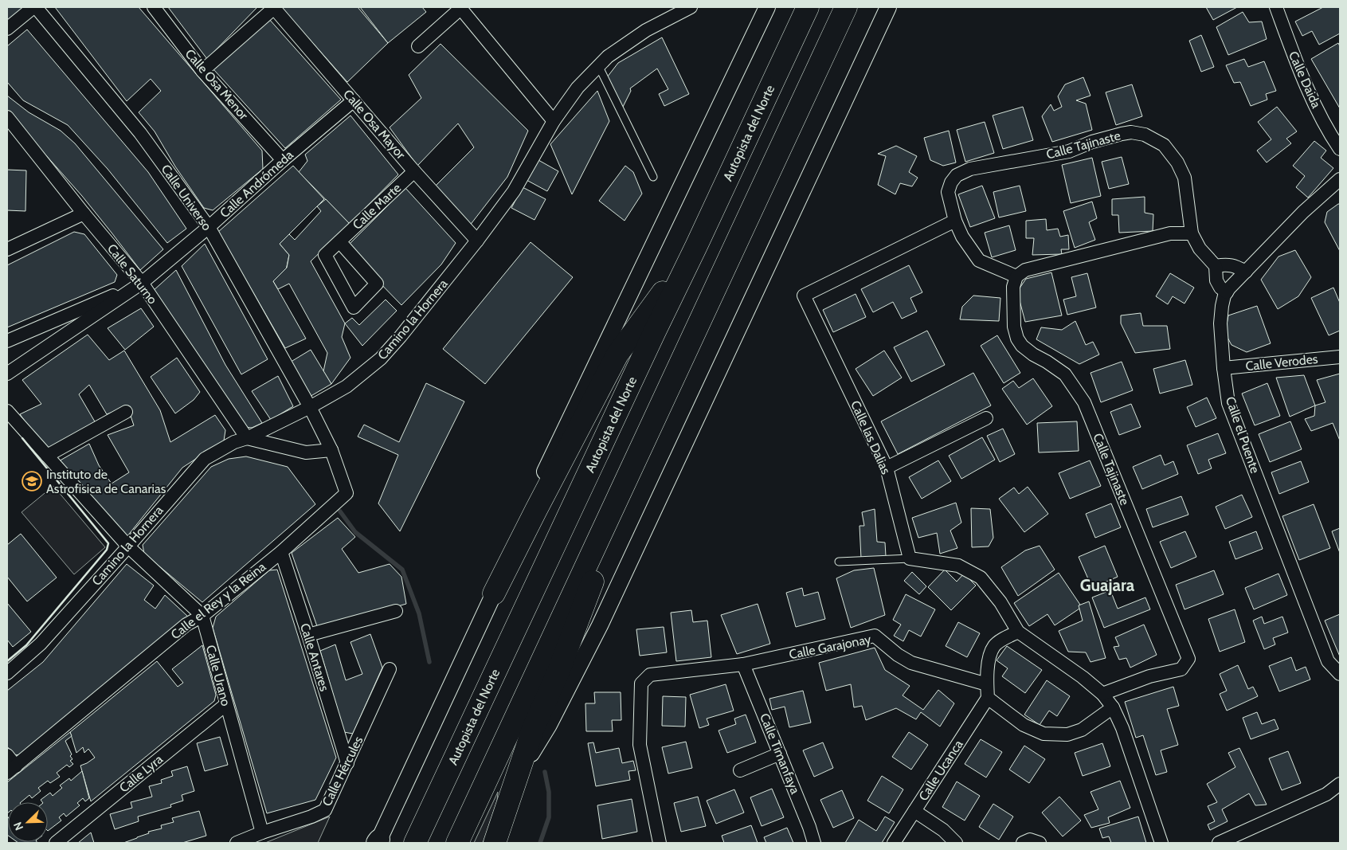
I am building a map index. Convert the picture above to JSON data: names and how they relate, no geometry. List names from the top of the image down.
{
  "streets": {
    "highway": ["Autopista del Norte"],
    "street": [
      "Calle Daida",
      "Calle Osa Menor",
      "Calle Osa Mayor",
      "Calle Tajinaste",
      "Calle Andrómeda",
      "Calle Universo",
      "Calle Marte",
      "Calle Saturno",
      "Camino la Hornera",
      "Calle Verodes",
      "Calle el Puente",
      "Calle las Dalias",
      "Calle el Rey y la Reina",
      "Calle Garajonay",
      "Calle Antares",
      "Calle Urano",
      "Calle Timanfaya",
      "Calle Ucanca",
      "Calle Hércules",
      "Calle Lyra"
    ]
  },
  "crossings": [
    ["Calle Osa Menor", "Calle Andrómeda"],
    ["Calle Osa Mayor", "Calle Andrómeda"],
    ["Calle Osa Mayor", "Calle Marte"],
    ["Calle Osa Mayor", "Camino la Hornera"],
    ["Calle Tajinaste", "Calle las Dalias"],
    ["Calle Andrómeda", "Calle Universo"],
    ["Calle Andrómeda", "Calle Saturno"],
    ["Calle Universo", "Camino la Hornera"],
    ["Calle Universo", "Calle el Rey y la Reina"],
    ["Calle Saturno", "Camino la Hornera"],
    ["Camino la Hornera", "Calle el Rey y la Reina"],
    ["Calle Verodes", "Calle el Puente"],
    ["Calle el Rey y la Reina", "Calle Antares"],
    ["Calle el Rey y la Reina", "Calle Urano"],
    ["Calle Garajonay", "Calle Timanfaya"],
    ["Calle Antares", "Calle Hércules"],
    ["Calle Urano", "Calle Hércules"],
    ["Calle Urano", "Calle Lyra"]
  ],
  "districts": ["Guajara"],
  "places": {
    "school or university": ["Instituto de Astrofisica de Canarias"]
  },
  "north": "bottom left"
}
